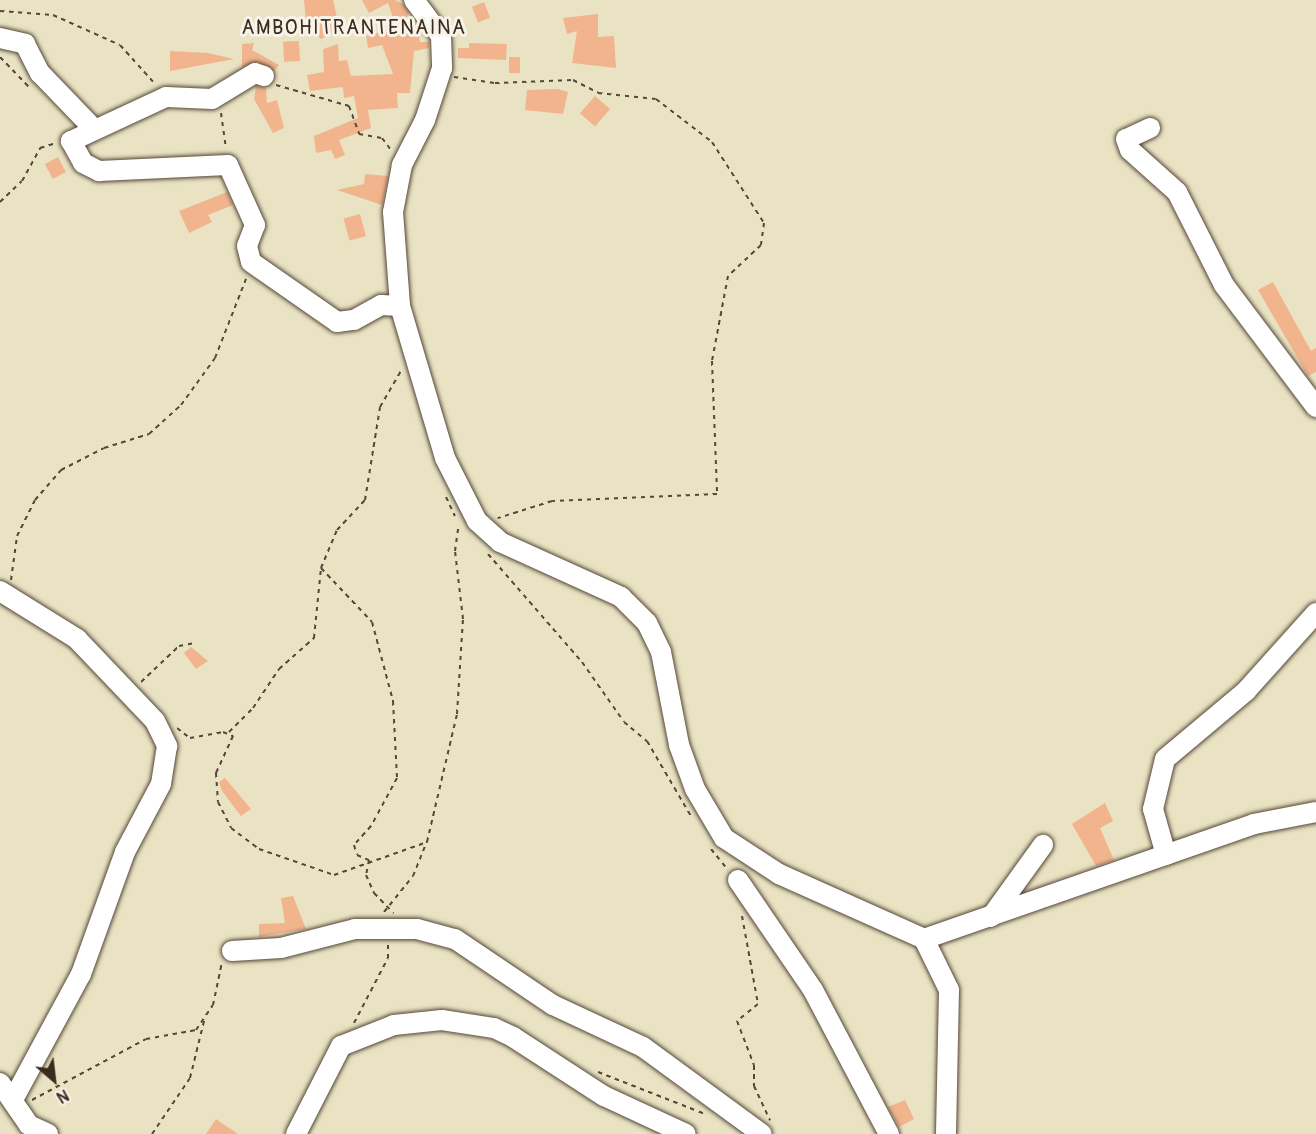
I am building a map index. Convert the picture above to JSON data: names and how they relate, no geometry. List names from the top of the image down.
{
  "districts": ["AMBOHITRANTENAINA"],
  "north": "bottom right"
}
